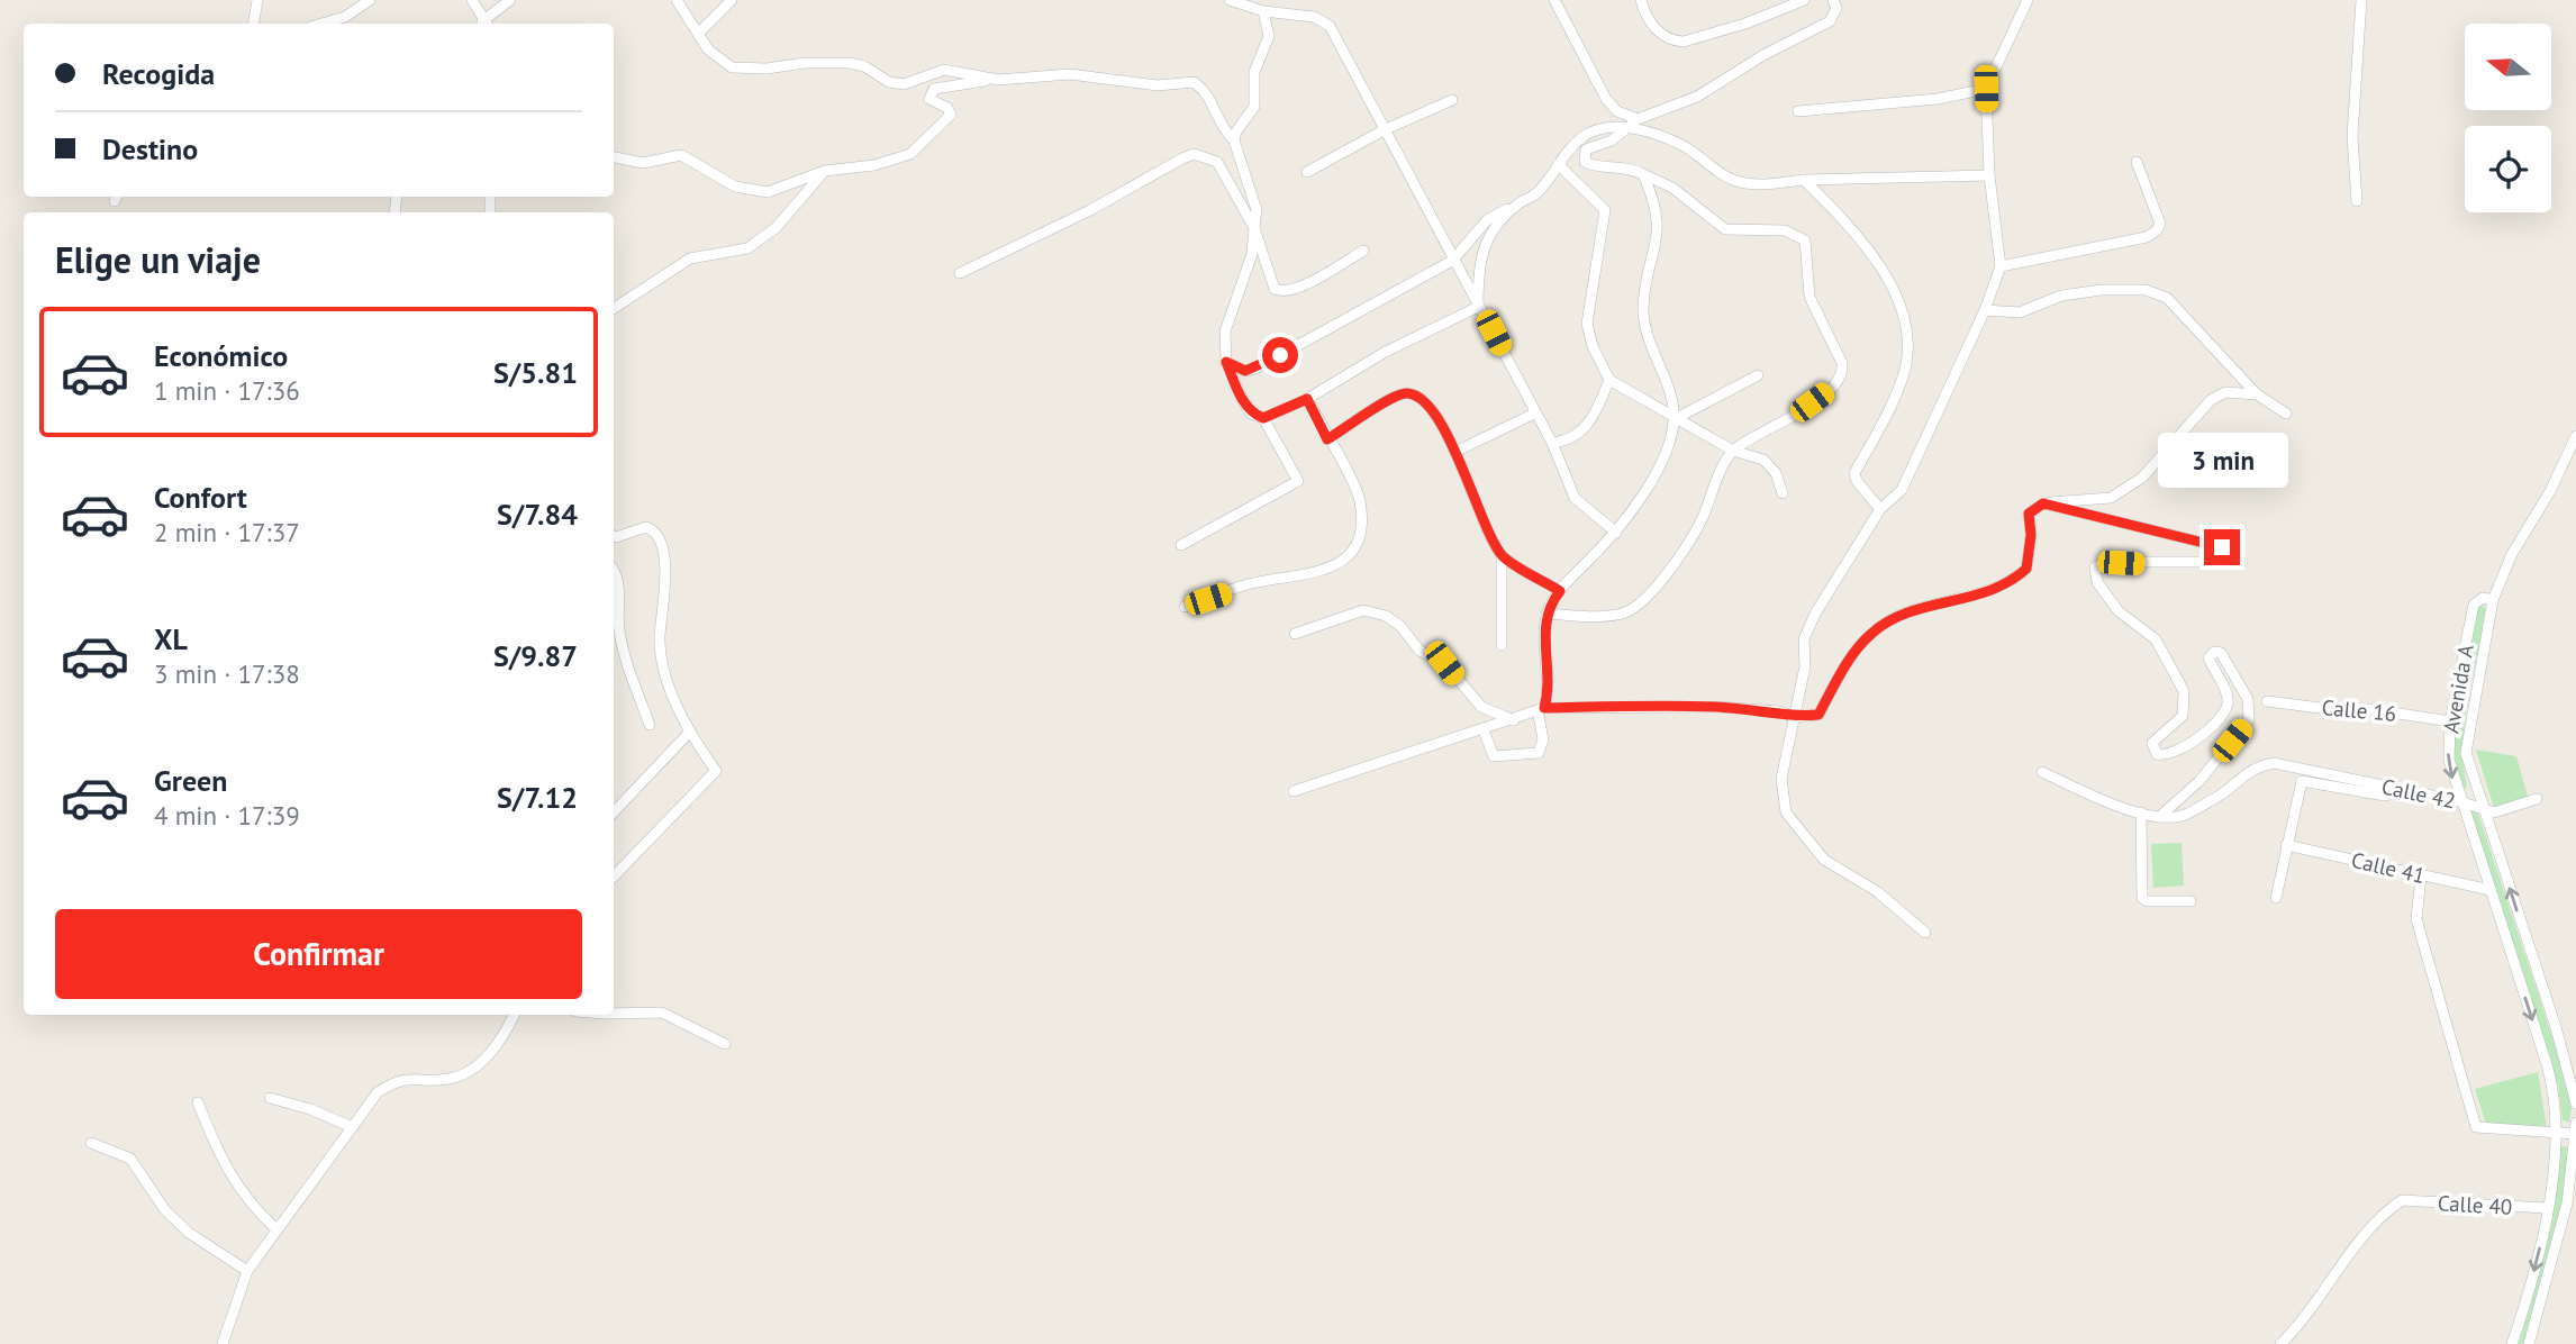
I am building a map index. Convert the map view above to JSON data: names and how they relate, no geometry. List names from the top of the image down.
{
  "streets": {
    "street": [
      "Avenida A",
      "Calle 16",
      "Calle 42",
      "Calle 41",
      "Calle 40"
    ]
  },
  "crossings": [
    ["Avenida A", "Calle 16"],
    ["Avenida A", "Calle 42"],
    ["Avenida A", "Calle 41"],
    ["Avenida A", "Calle 40"]
  ],
  "north": "left",
  "page": {
    "banner": ["Recogida", "Destino"],
    "heading": "Elige un viaje",
    "list": [
      {
        "name": "Económico",
        "note": "1 min · 17:36",
        "value": "S/5.81"
      },
      {
        "name": "Confort",
        "note": "2 min · 17:37",
        "value": "S/7.84"
      },
      {
        "name": "XL",
        "note": "3 min · 17:38",
        "value": "S/9.87"
      },
      {
        "name": "Green",
        "note": "4 min · 17:39",
        "value": "S/7.12"
      }
    ],
    "bubble": "3 min",
    "buttons": "Confirmar"
  }
}
